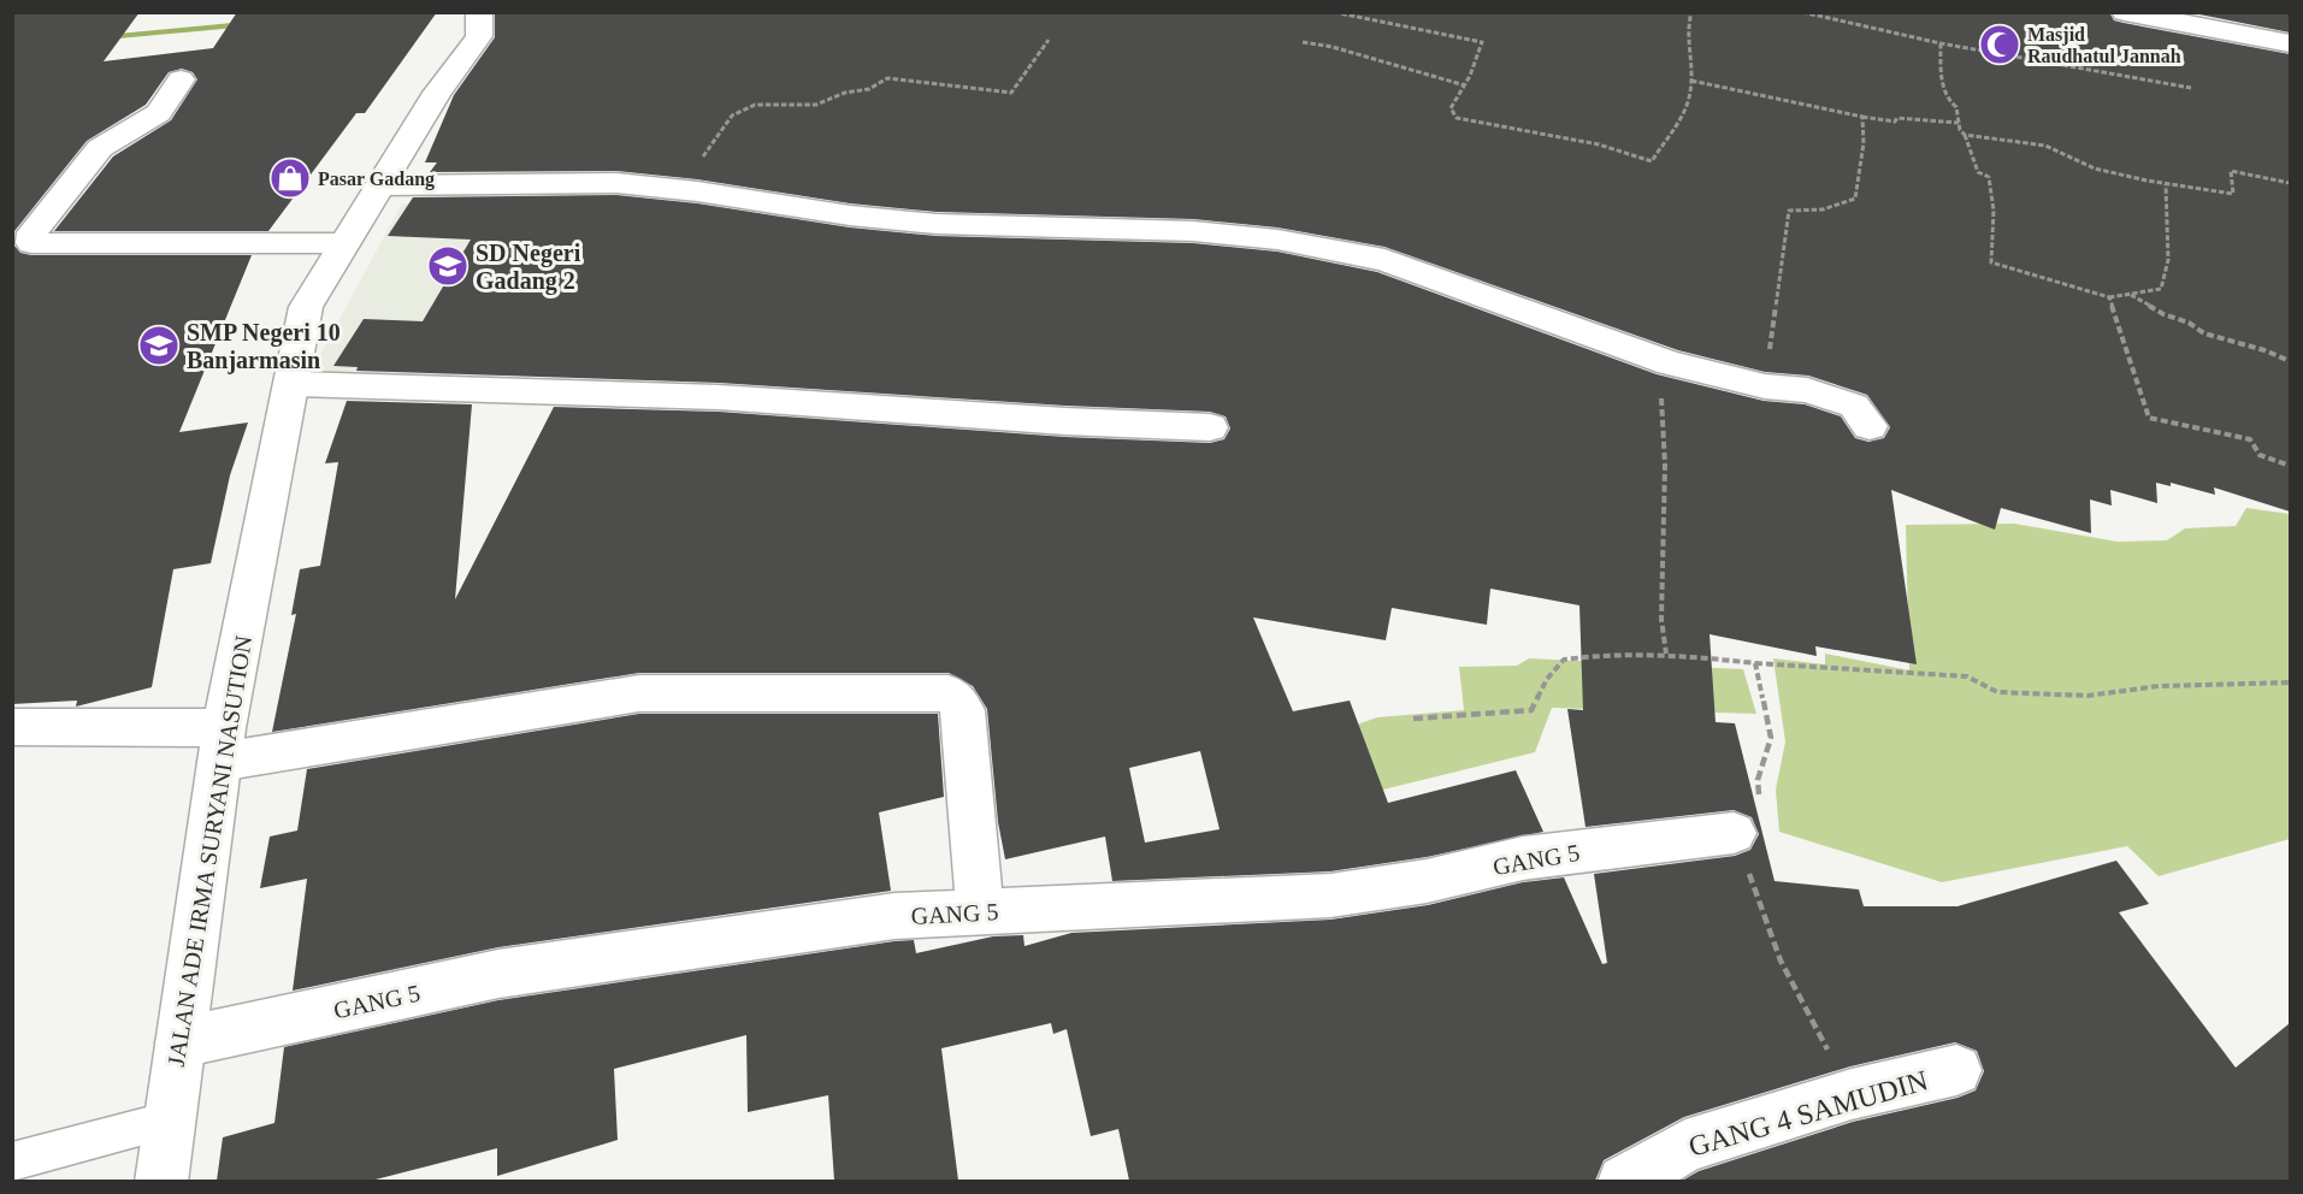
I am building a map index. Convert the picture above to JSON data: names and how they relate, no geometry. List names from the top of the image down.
{
  "streets": {
    "street": ["JALAN ADE IRMA SURYANI NASUTION", "GANG 5", "GANG 4 SAMUDIN"]
  },
  "crossings": [
    ["JALAN ADE IRMA SURYANI NASUTION", "GANG 5"]
  ],
  "places": {
    "mosque": ["Masjid Raudhatul Jannah"],
    "shop": ["Pasar Gadang"],
    "school or university": ["SD Negeri Gadang 2", "SMP Negeri 10 Banjarmasin"]
  }
}
